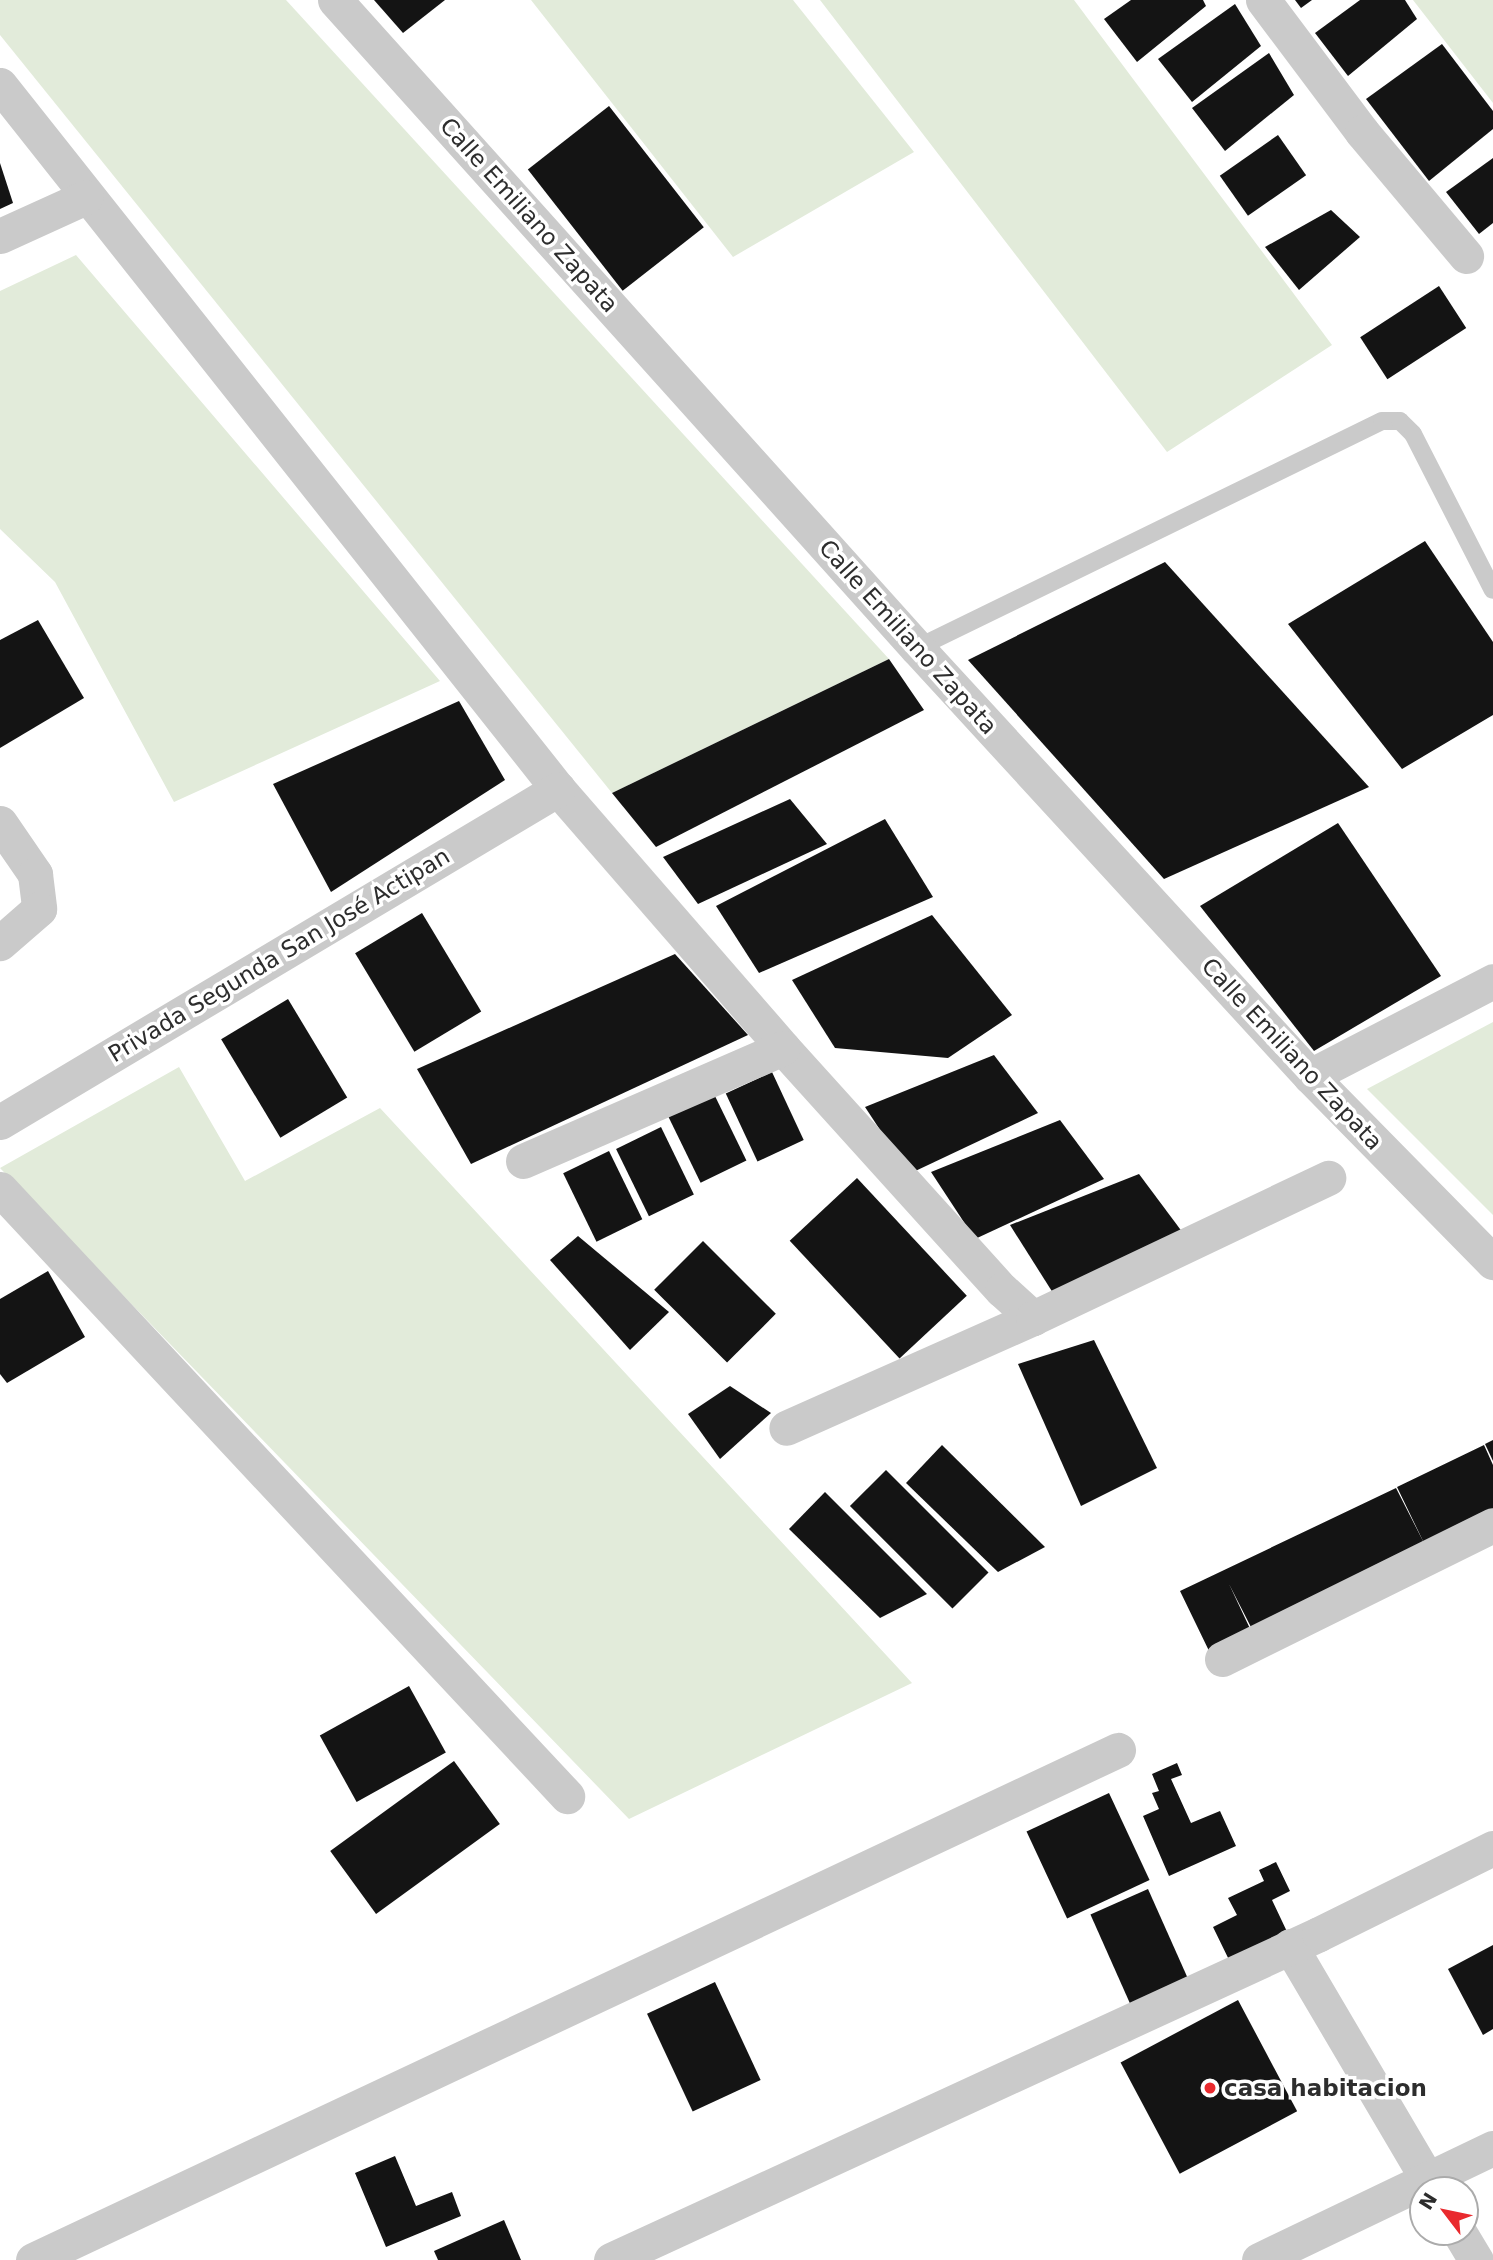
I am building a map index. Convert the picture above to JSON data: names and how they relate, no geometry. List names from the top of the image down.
{
  "streets": {
    "street": ["Calle Emiliano Zapata", "Privada Segunda San José Actipan"]
  },
  "places": ["casa habitacion"],
  "north": "top left"
}
